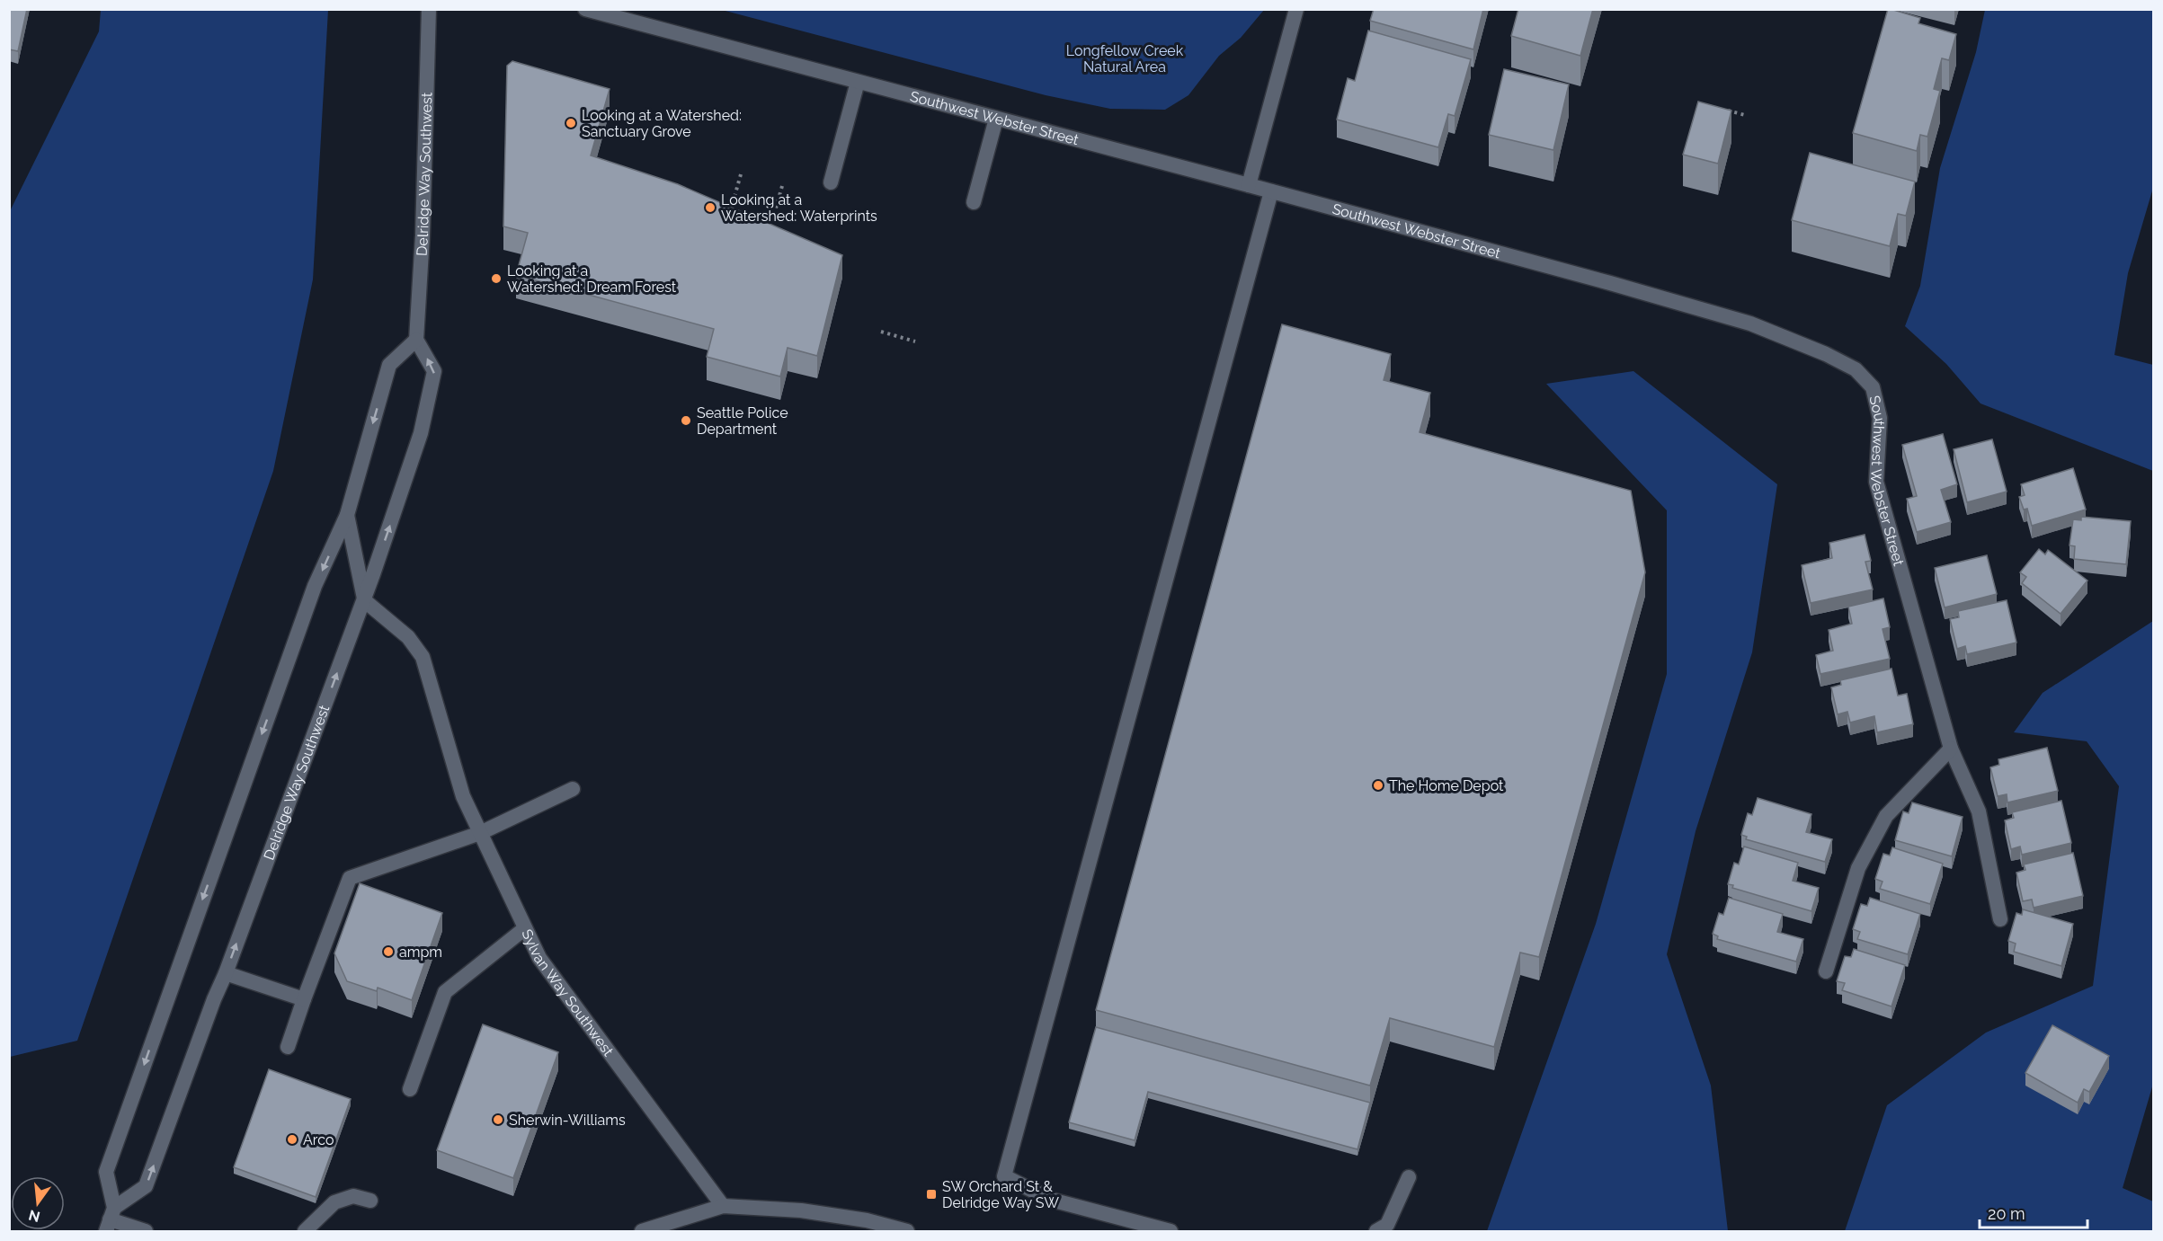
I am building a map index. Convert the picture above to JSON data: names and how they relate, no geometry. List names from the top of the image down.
{
  "streets": {
    "street": ["Southwest Webster Street", "Delridge Way Southwest", "Sylvan Way Southwest"]
  },
  "crossings": [
    ["Delridge Way Southwest", "Sylvan Way Southwest"]
  ],
  "parks": ["Longfellow Creek Natural Area"],
  "places": {
    "other": [
      "Looking at a Watershed: Sanctuary Grove",
      "Looking at a Watershed: Waterprints",
      "Looking at a Watershed: Dream Forest",
      "Seattle Police Department",
      "The Home Depot",
      "ampm",
      "Sherwin-Williams",
      "Arco"
    ],
    "transit": ["SW Orchard St & Delridge Way SW"]
  },
  "scale_bar": "20 m",
  "north": "bottom"
}
